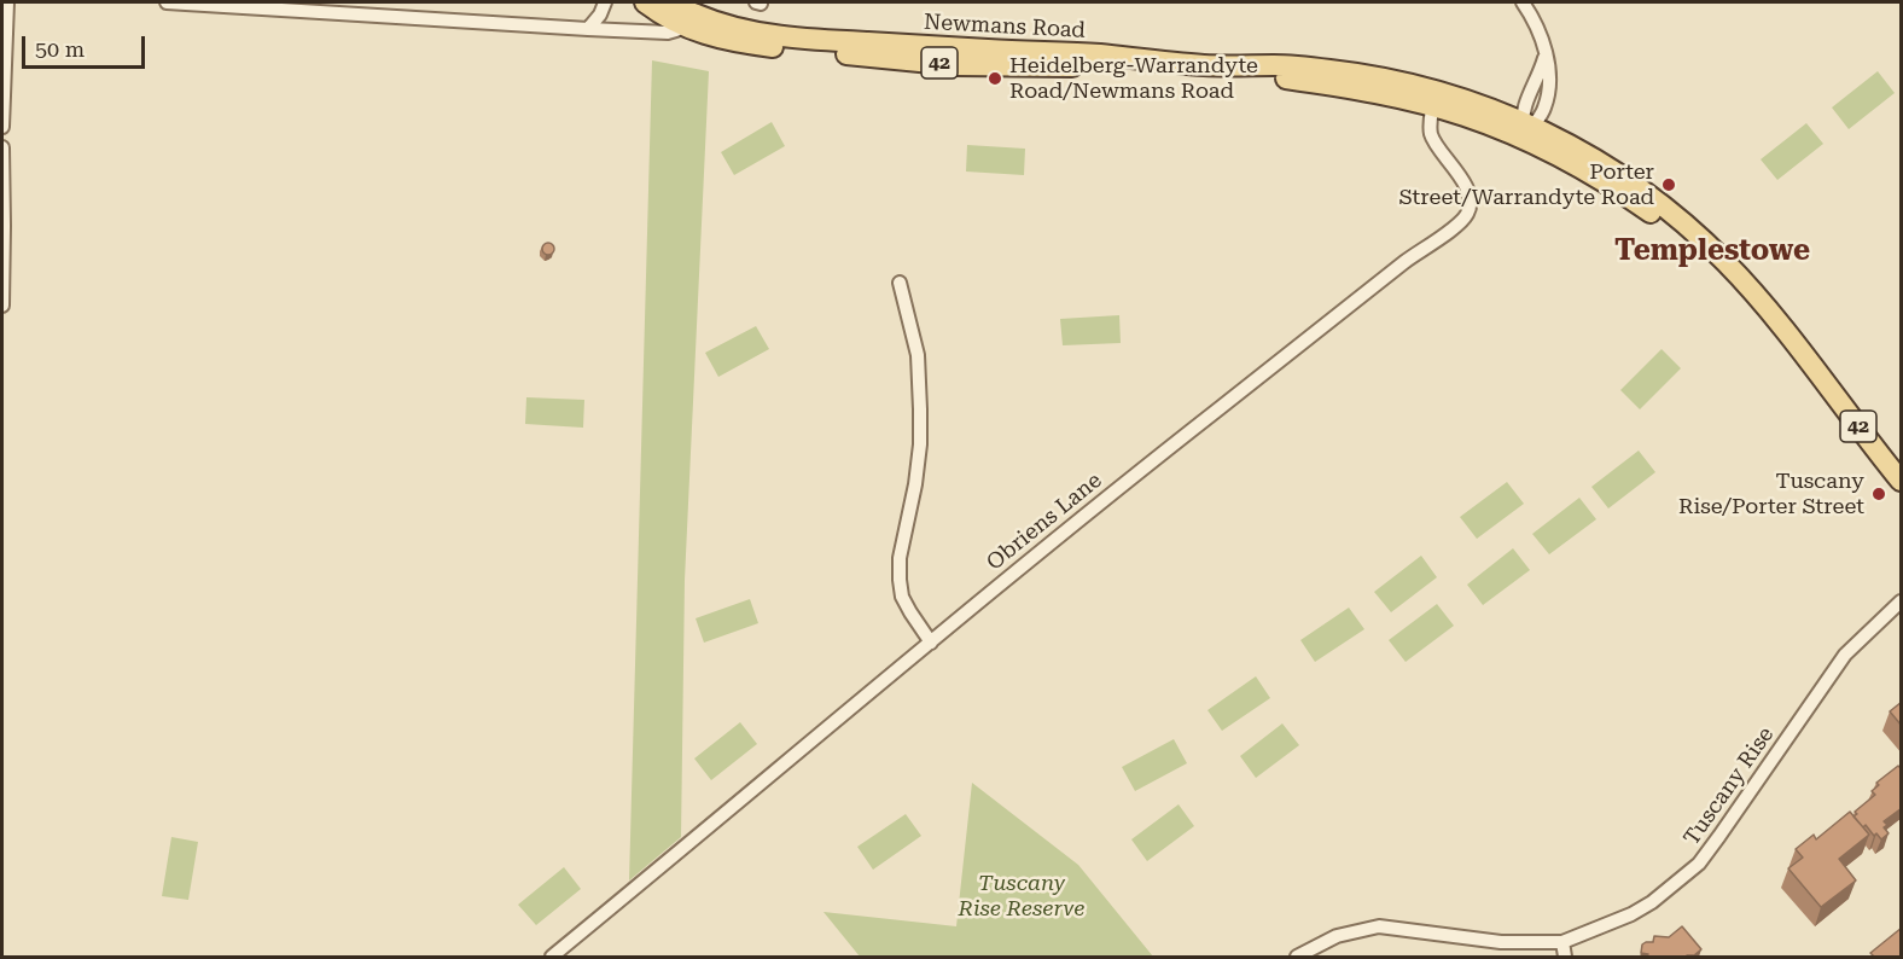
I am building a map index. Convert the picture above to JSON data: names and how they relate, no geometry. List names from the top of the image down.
{
  "streets": {
    "main road": ["Newmans Road", "42"],
    "street": ["Obriens Lane", "Tuscany Rise"]
  },
  "crossings": [
    ["Newmans Road", "42"],
    ["Newmans Road", "Obriens Lane"]
  ],
  "districts": ["Templestowe"],
  "parks": ["Tuscany Rise Reserve"],
  "places": ["Heidelberg-Warrandyte Road/Newmans Road", "Porter Street/Warrandyte Road", "Tuscany Rise/Porter Street"],
  "scale_bar": "50 m"
}
